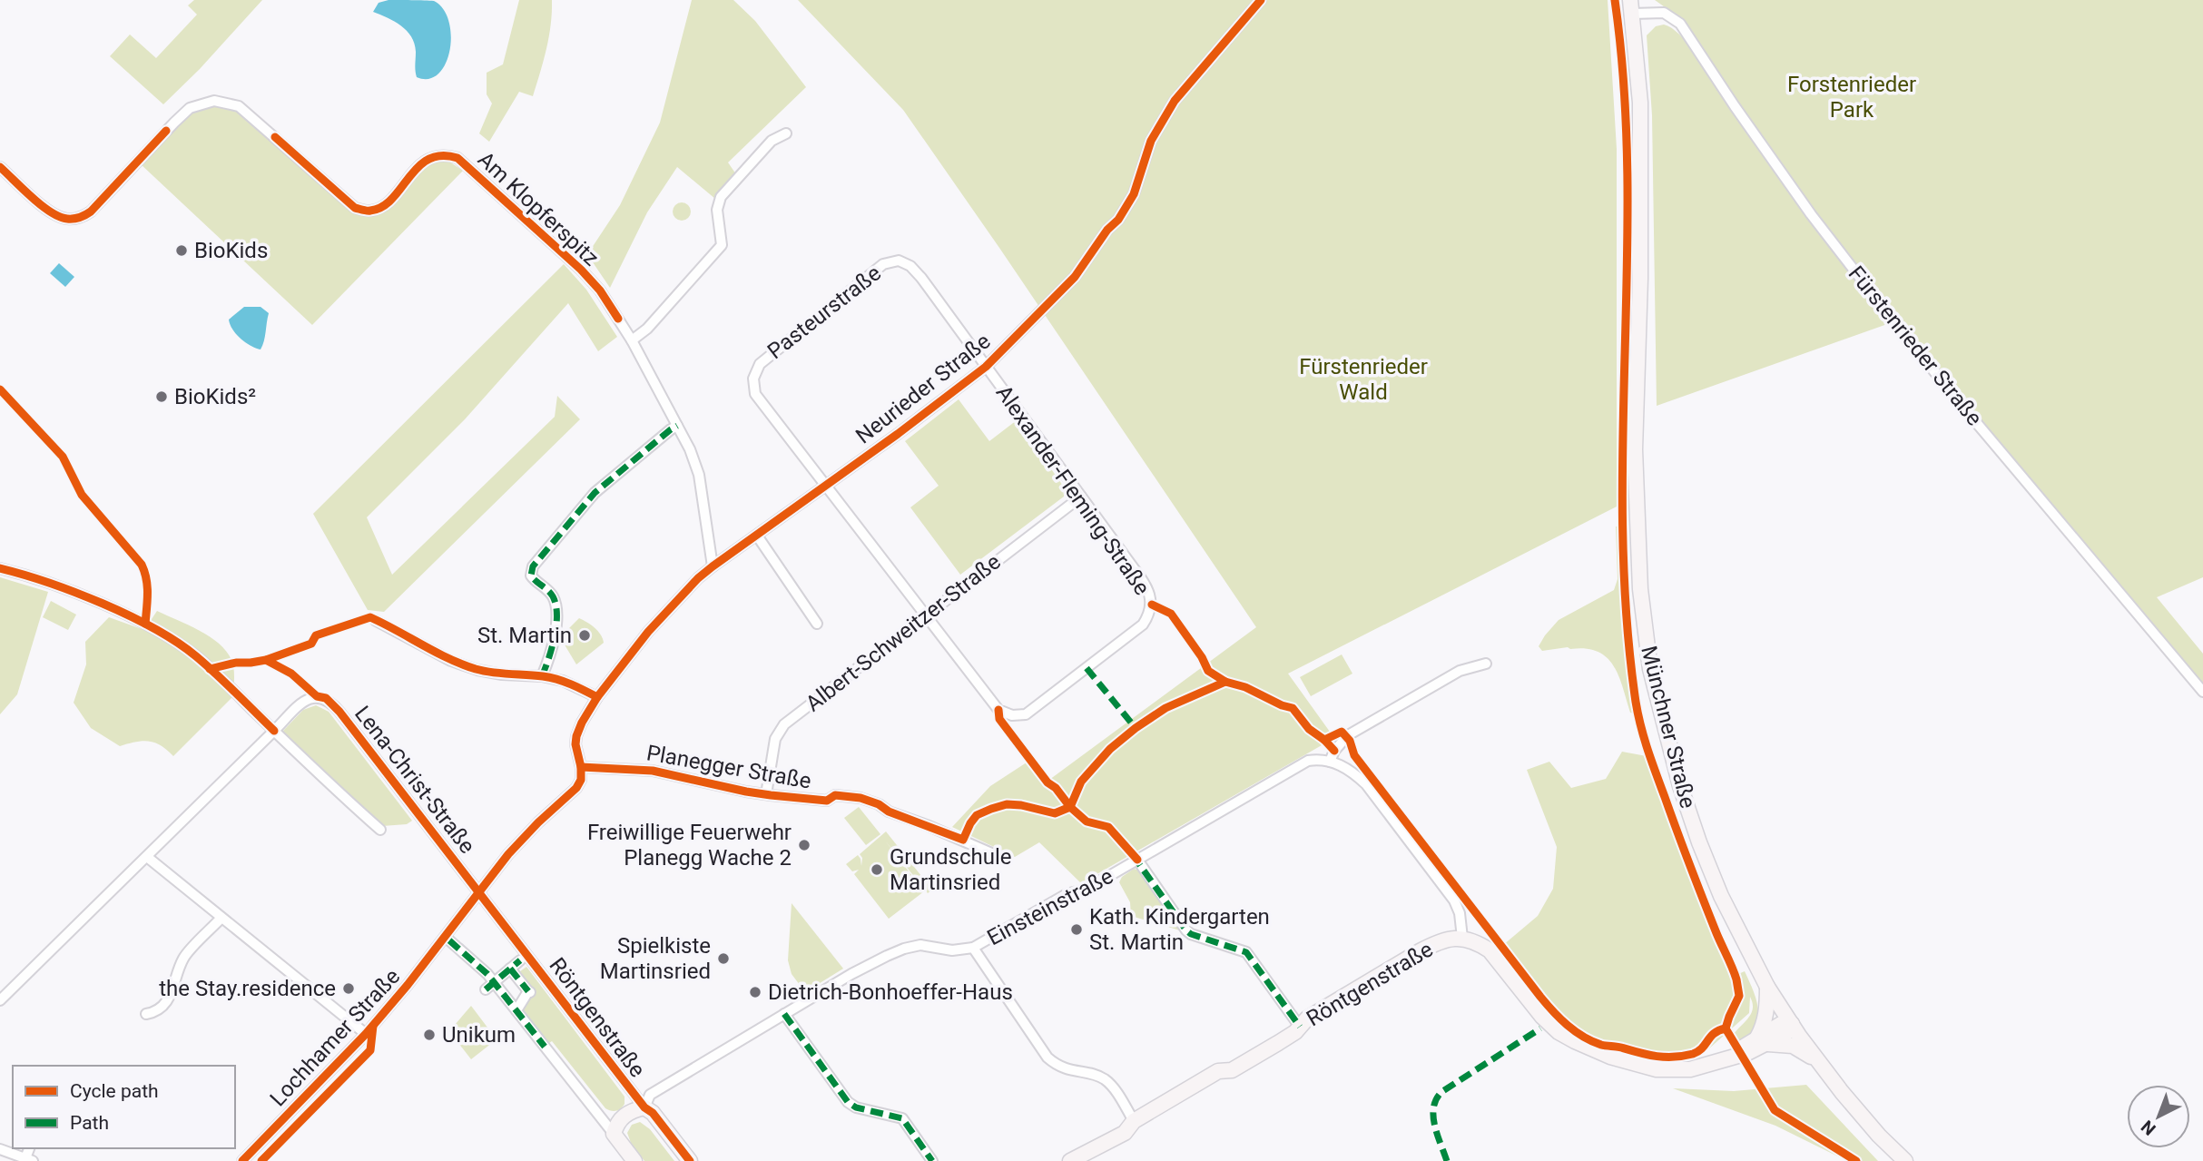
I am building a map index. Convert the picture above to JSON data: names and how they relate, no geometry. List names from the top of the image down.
{
  "streets": {
    "main road": ["Münchner Straße", "Einsteinstraße", "Röntgenstraße"],
    "street": [
      "Am Klopferspitz",
      "Pasteurstraße",
      "Fürstenrieder Straße",
      "Neurieder Straße",
      "Alexander-Fleming-Straße",
      "Albert-Schweitzer-Straße",
      "Planegger Straße",
      "Lena-Christ-Straße",
      "Lochhamer Straße"
    ]
  },
  "crossings": [
    ["Am Klopferspitz", "Neurieder Straße"],
    ["Pasteurstraße", "Neurieder Straße"],
    ["Pasteurstraße", "Alexander-Fleming-Straße"],
    ["Pasteurstraße", "Albert-Schweitzer-Straße"],
    ["Fürstenrieder Straße", "Münchner Straße"],
    ["Neurieder Straße", "Alexander-Fleming-Straße"],
    ["Neurieder Straße", "Planegger Straße"],
    ["Alexander-Fleming-Straße", "Albert-Schweitzer-Straße"],
    ["Albert-Schweitzer-Straße", "Planegger Straße"],
    ["Münchner Straße", "Röntgenstraße"],
    ["Lena-Christ-Straße", "Röntgenstraße"],
    ["Einsteinstraße", "Röntgenstraße"]
  ],
  "parks": ["Forstenrieder Park", "Fürstenrieder Wald"],
  "places": [
    "BioKids",
    "BioKids²",
    "St. Martin",
    "Freiwillige Feuerwehr Planegg Wache 2",
    "Grundschule Martinsried",
    "Kath. Kindergarten St. Martin",
    "Spielkiste Martinsried",
    "the Stay.residence",
    "Dietrich-Bonhoeffer-Haus",
    "Unikum"
  ],
  "legend": ["Cycle path", "Path"],
  "north": "bottom left"
}
